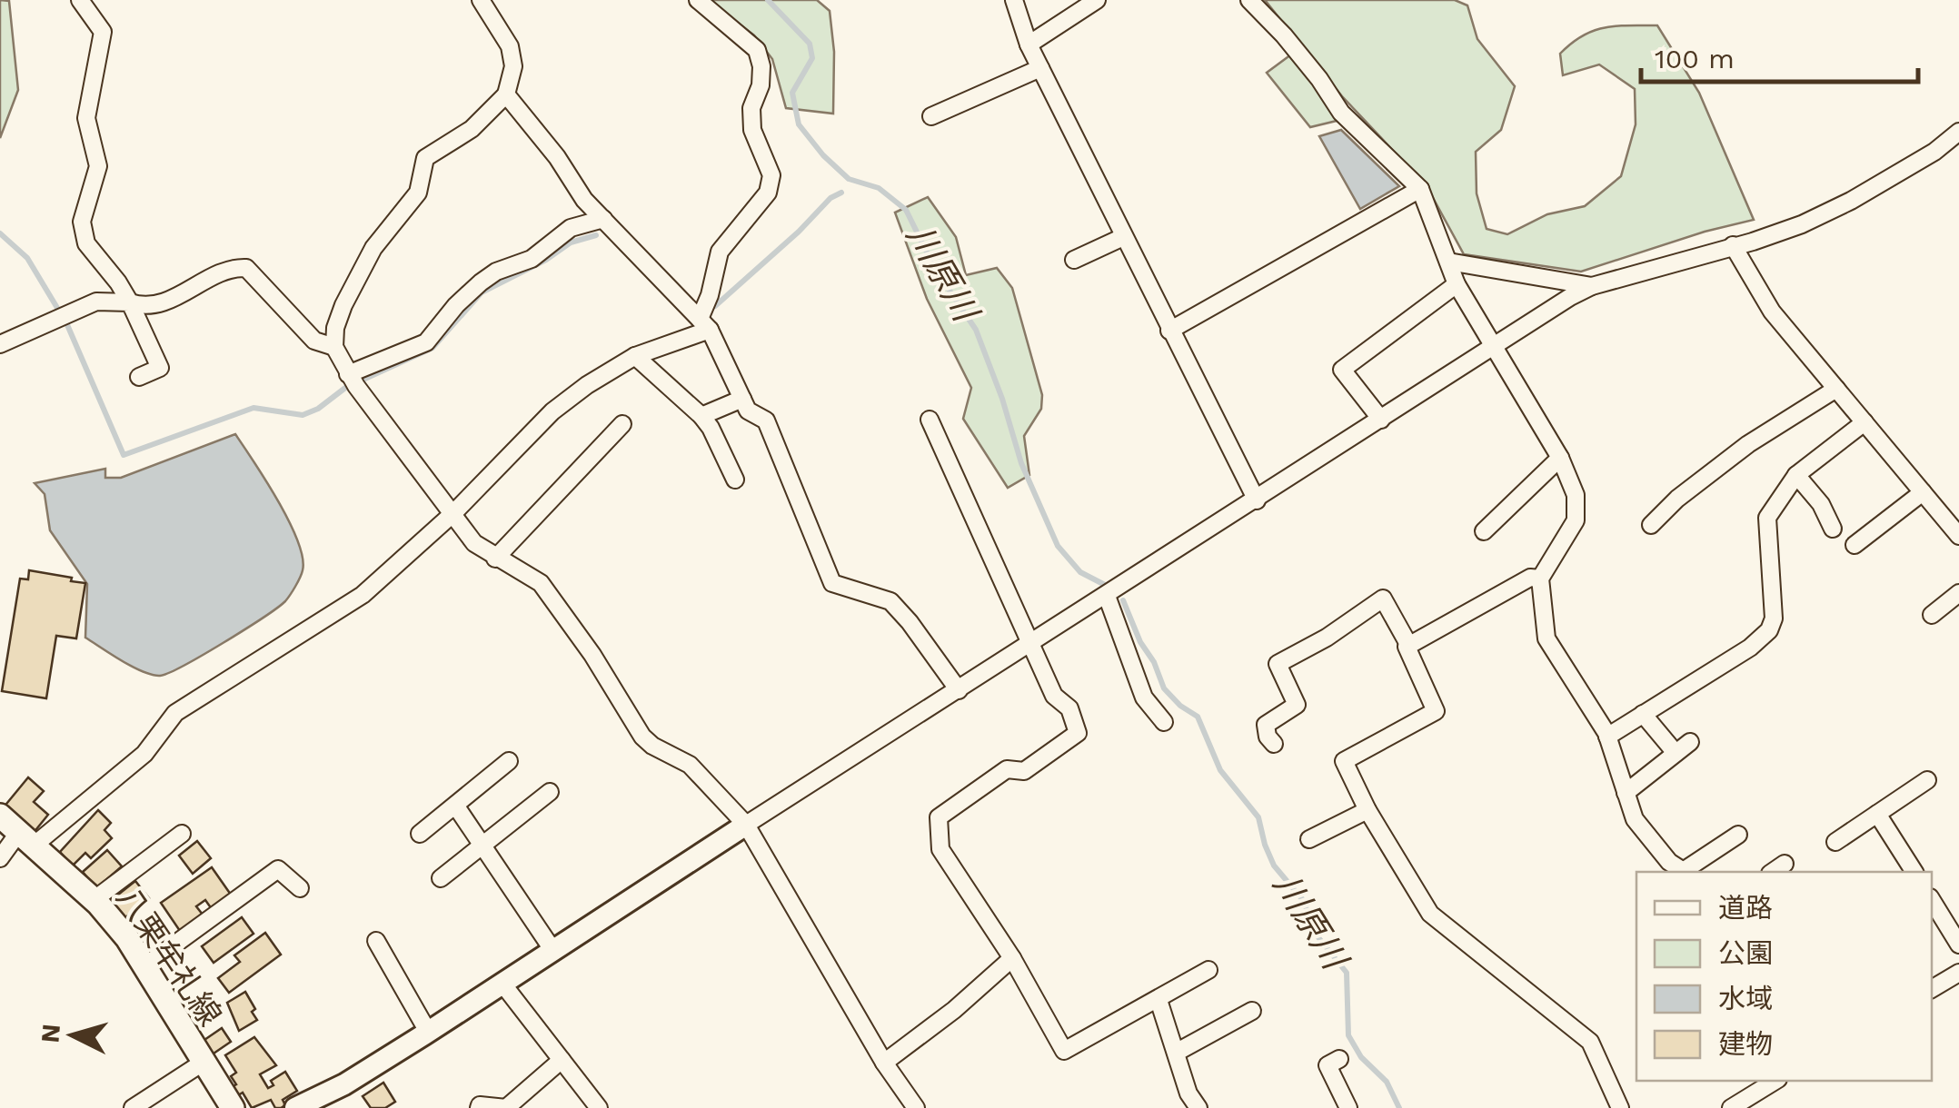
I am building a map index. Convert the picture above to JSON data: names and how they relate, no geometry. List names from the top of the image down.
{
  "streets": {
    "main road": ["八栗牟礼線"]
  },
  "water": ["川原川"],
  "legend": [
    "道路",
    "公園",
    "水域",
    "建物"
  ],
  "scale_bar": "100 m",
  "north": "left"
}
